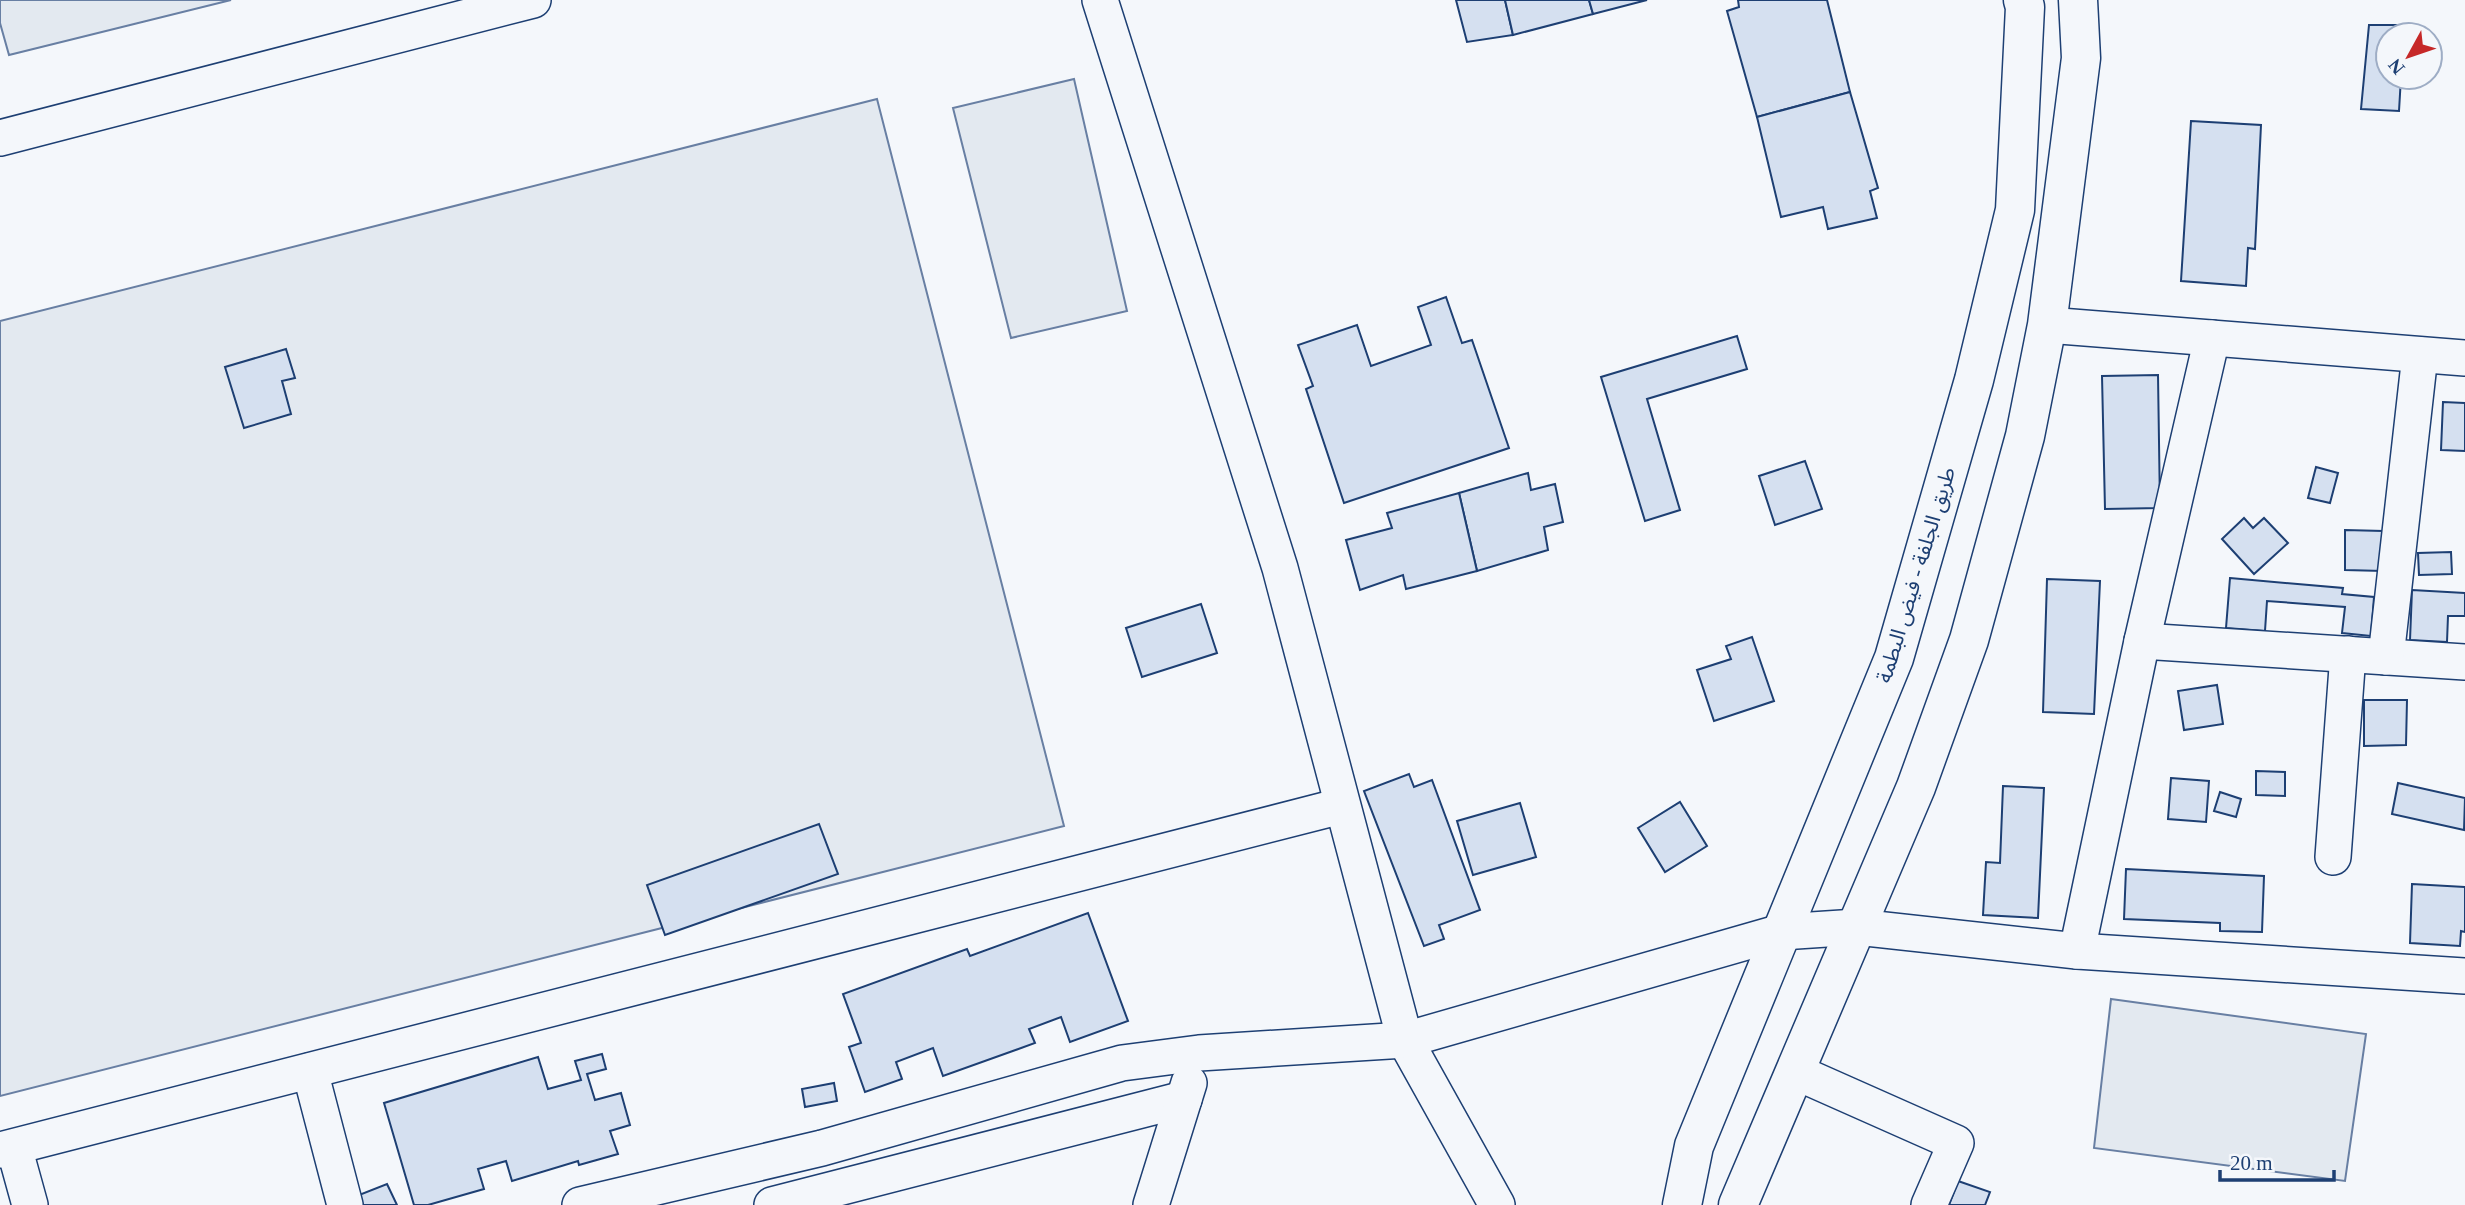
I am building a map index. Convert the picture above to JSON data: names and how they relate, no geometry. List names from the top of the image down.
{
  "streets": {
    "main road": ["طريق الجلفة - فيض البطمة"]
  },
  "scale_bar": "20 m",
  "north": "bottom left"
}
